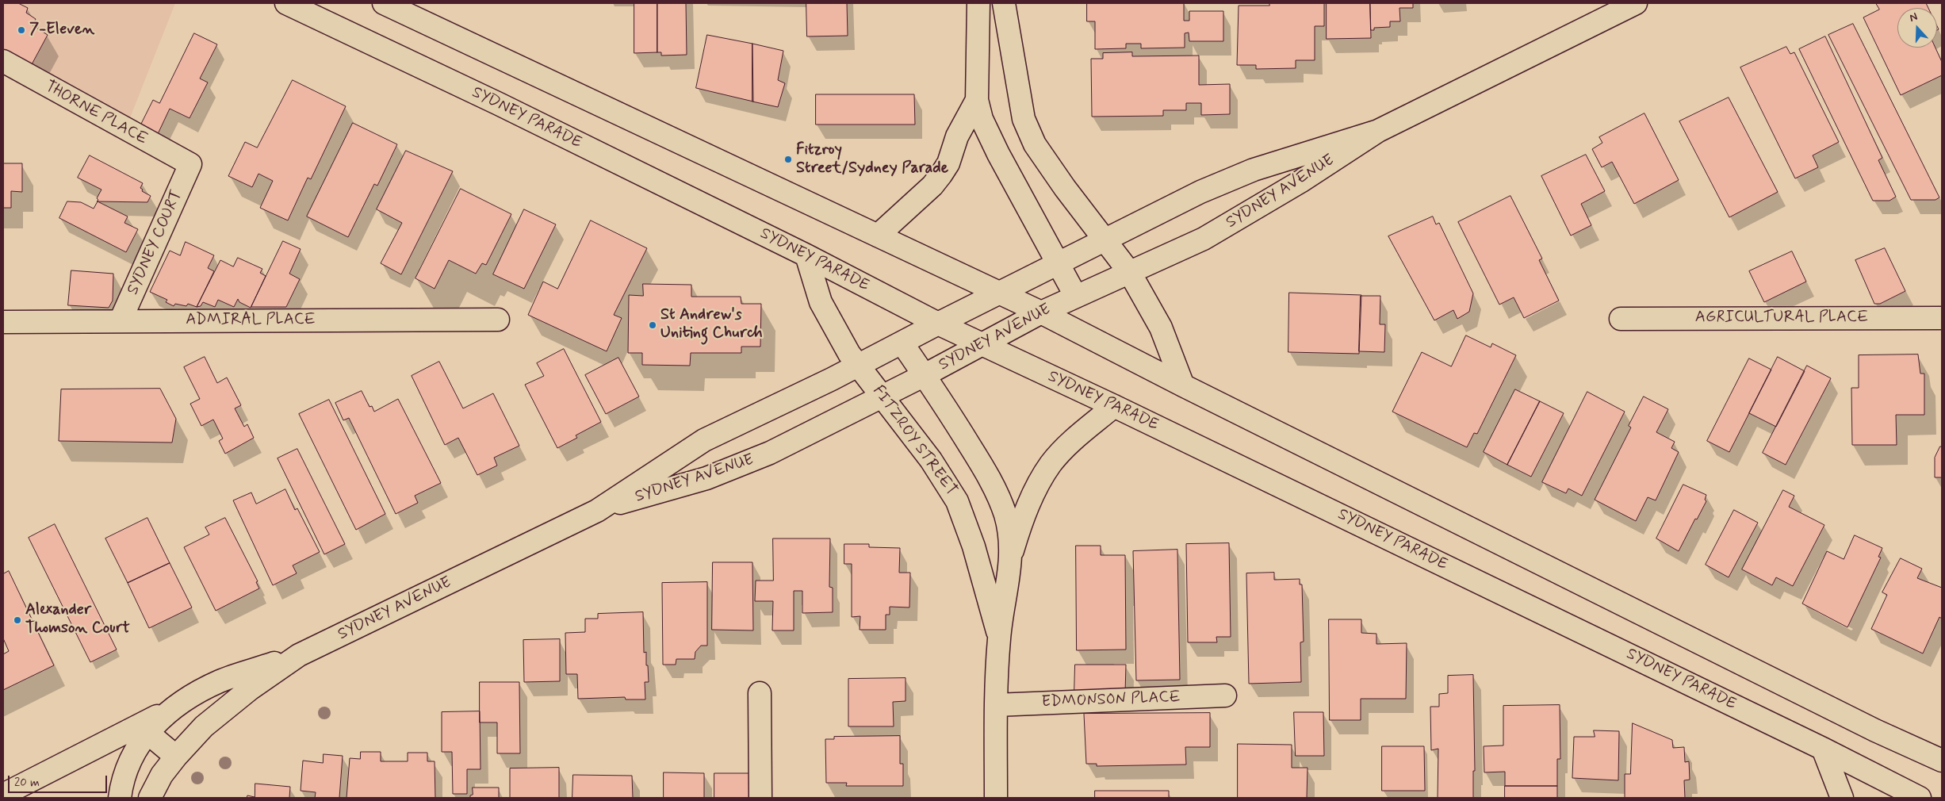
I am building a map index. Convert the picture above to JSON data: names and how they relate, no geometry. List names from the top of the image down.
{
  "streets": {
    "street": [
      "THORNE PLACE",
      "SYDNEY PARADE",
      "SYDNEY AVENUE",
      "SYDNEY COURT",
      "AGRICULTURAL PLACE",
      "ADMIRAL PLACE",
      "FITZROY STREET",
      "EDMONSON PLACE"
    ]
  },
  "crossings": [
    ["THORNE PLACE", "SYDNEY COURT"],
    ["SYDNEY PARADE", "SYDNEY AVENUE"],
    ["SYDNEY PARADE", "FITZROY STREET"],
    ["SYDNEY AVENUE", "FITZROY STREET"],
    ["SYDNEY COURT", "ADMIRAL PLACE"],
    ["FITZROY STREET", "EDMONSON PLACE"]
  ],
  "places": [
    "7-Eleven",
    "Fitzroy Street/Sydney Parade",
    "St Andrew's Uniting Church",
    "Alexander Thomson Court"
  ],
  "scale_bar": "20 m",
  "north": "top"
}
